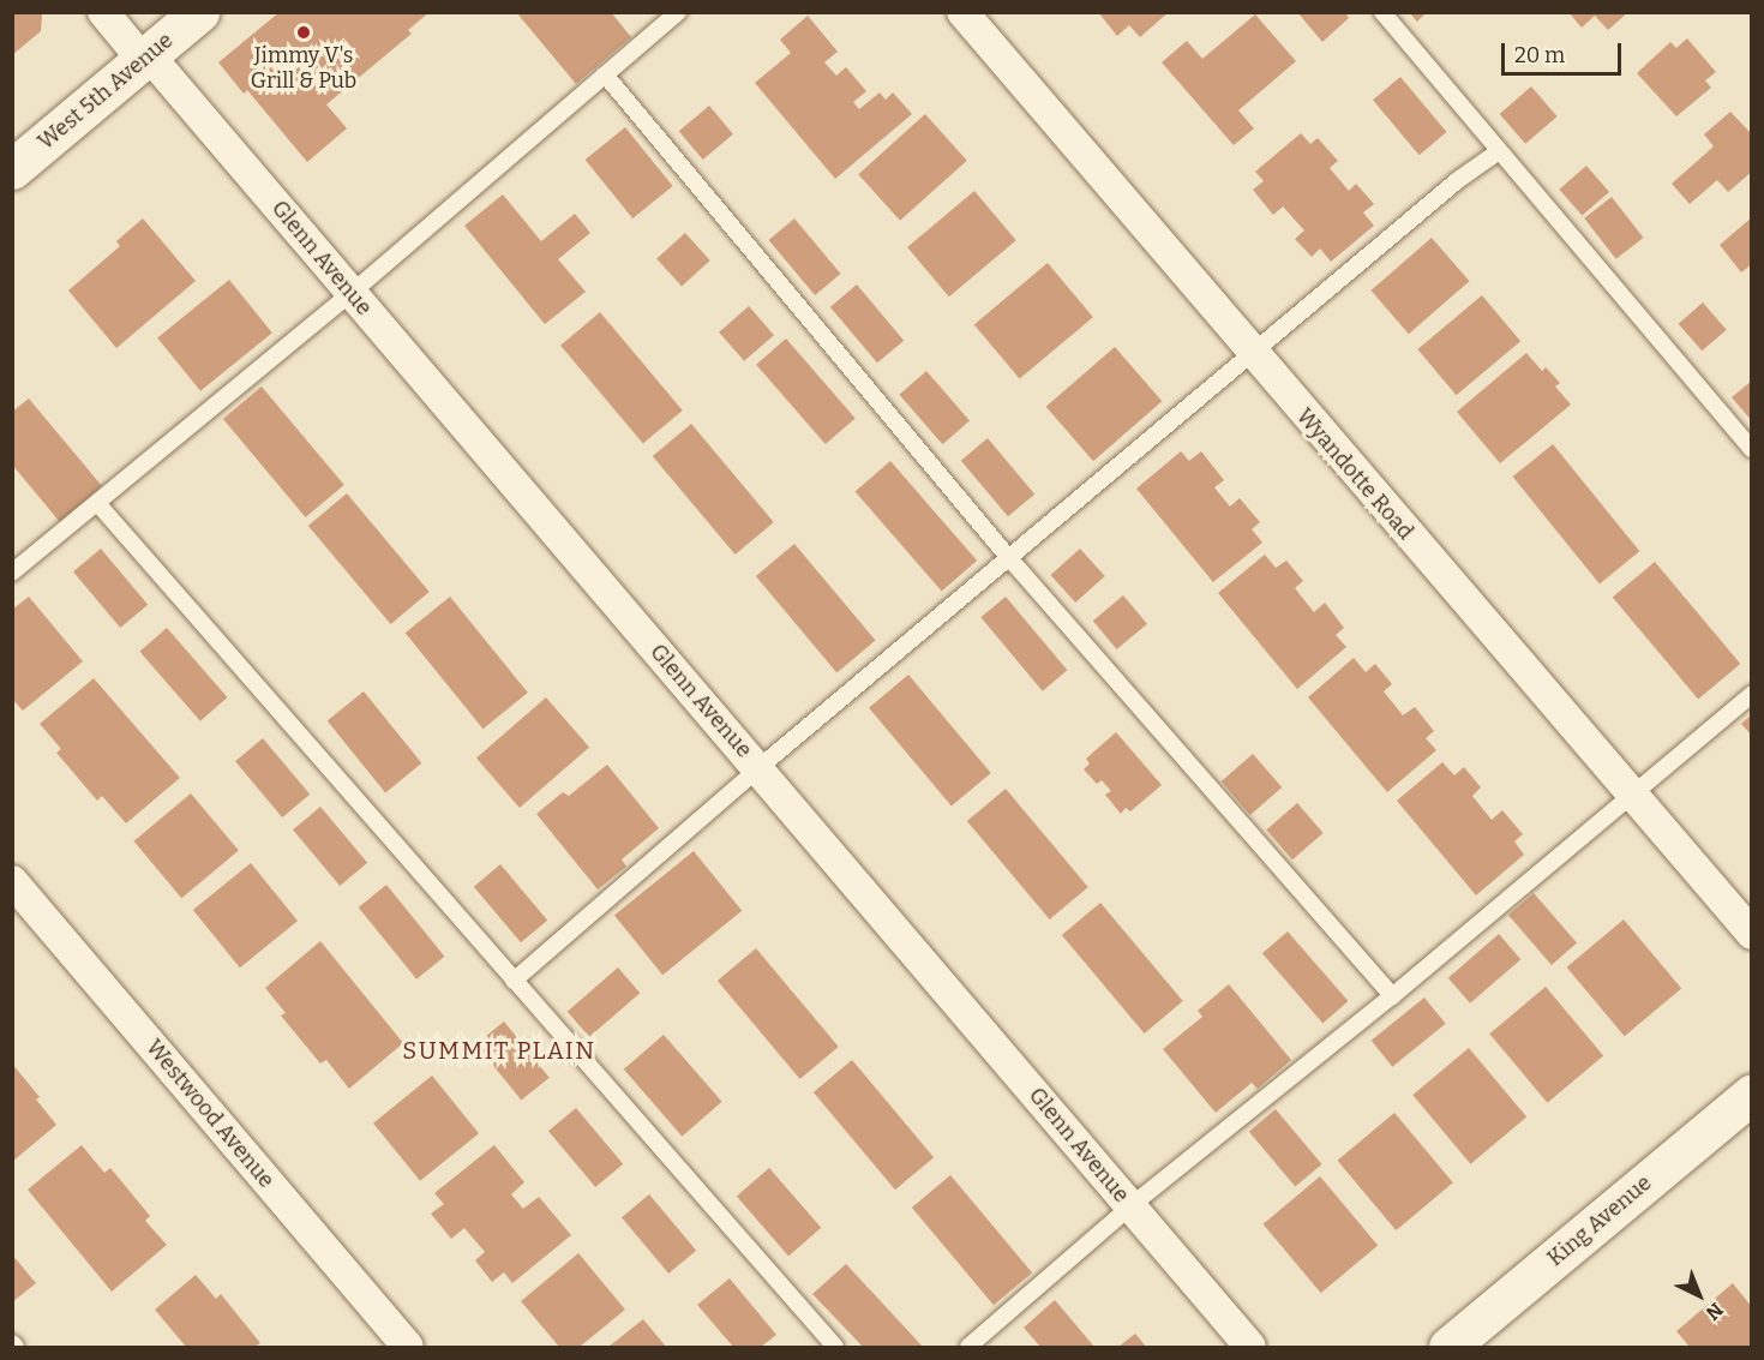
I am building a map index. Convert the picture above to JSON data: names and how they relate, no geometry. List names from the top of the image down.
{
  "streets": {
    "street": [
      "West 5th Avenue",
      "Glenn Avenue",
      "Wyandotte Road",
      "Westwood Avenue",
      "King Avenue"
    ]
  },
  "crossings": [
    ["West 5th Avenue", "Glenn Avenue"]
  ],
  "districts": ["SUMMIT PLAIN"],
  "places": ["Jimmy V's Grill & Pub"],
  "scale_bar": "20 m",
  "north": "bottom right"
}
